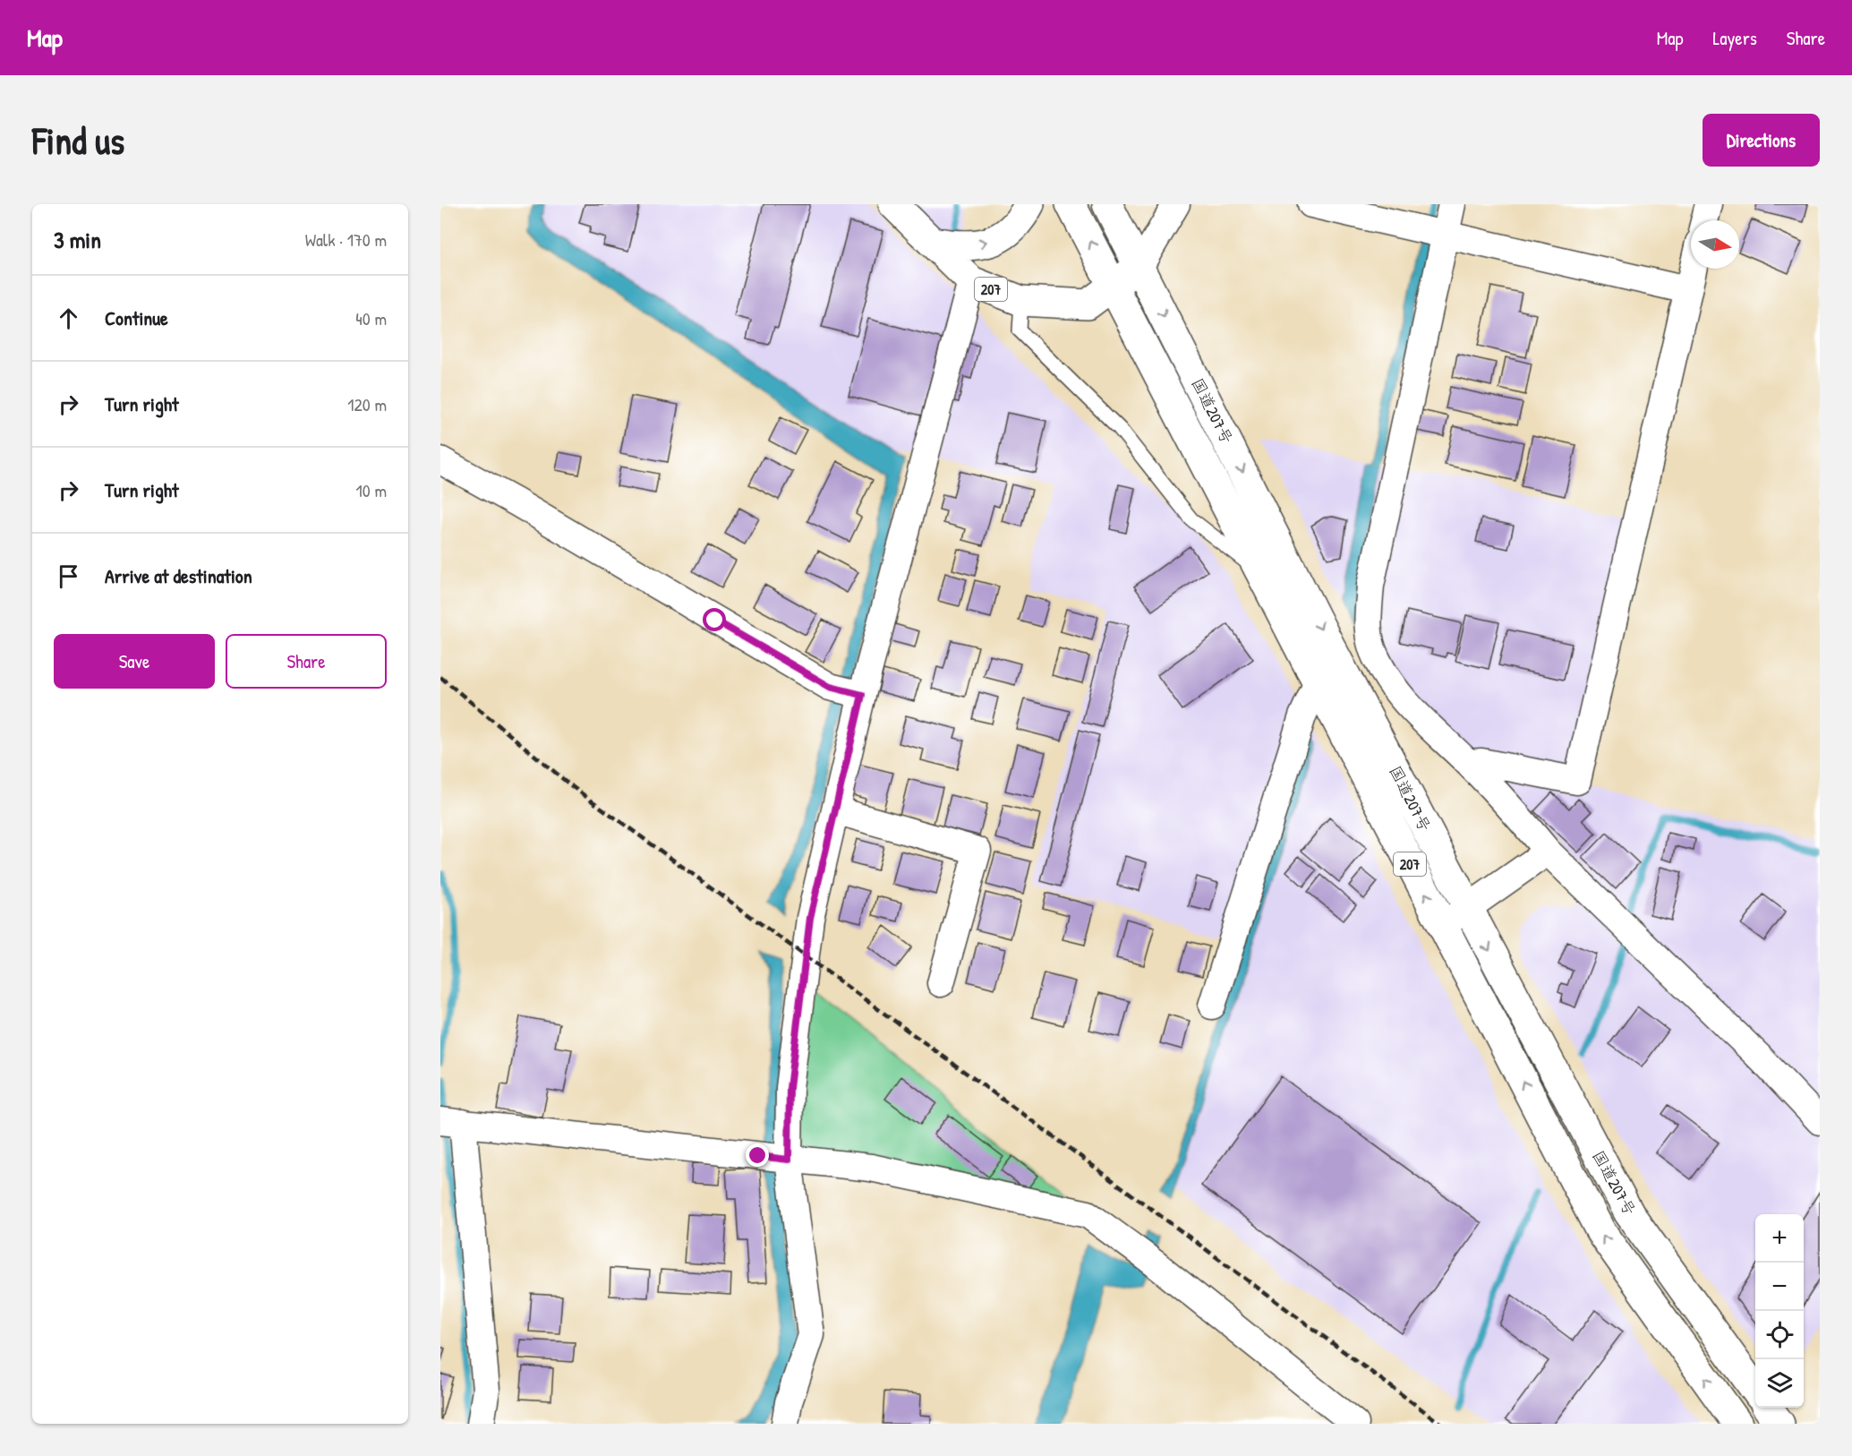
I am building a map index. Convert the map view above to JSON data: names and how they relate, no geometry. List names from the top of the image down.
{
  "streets": {
    "highway": ["207", "国道207号"]
  },
  "crossings": [
    ["207", "国道207号"]
  ],
  "north": "right",
  "page": {
    "header": "Map",
    "nav": ["Map", "Layers", "Share"],
    "buttons": [
      "Directions",
      ["Save", "Share"]
    ],
    "title": "Find us",
    "heading": ["3 min", "Walk · 170 m"],
    "list": [
      ["Continue", "40 m"],
      ["Turn right", "120 m"],
      ["Turn right", "10 m"],
      "Arrive at destination"
    ],
    "map_buttons": ["+", "−"]
  }
}
